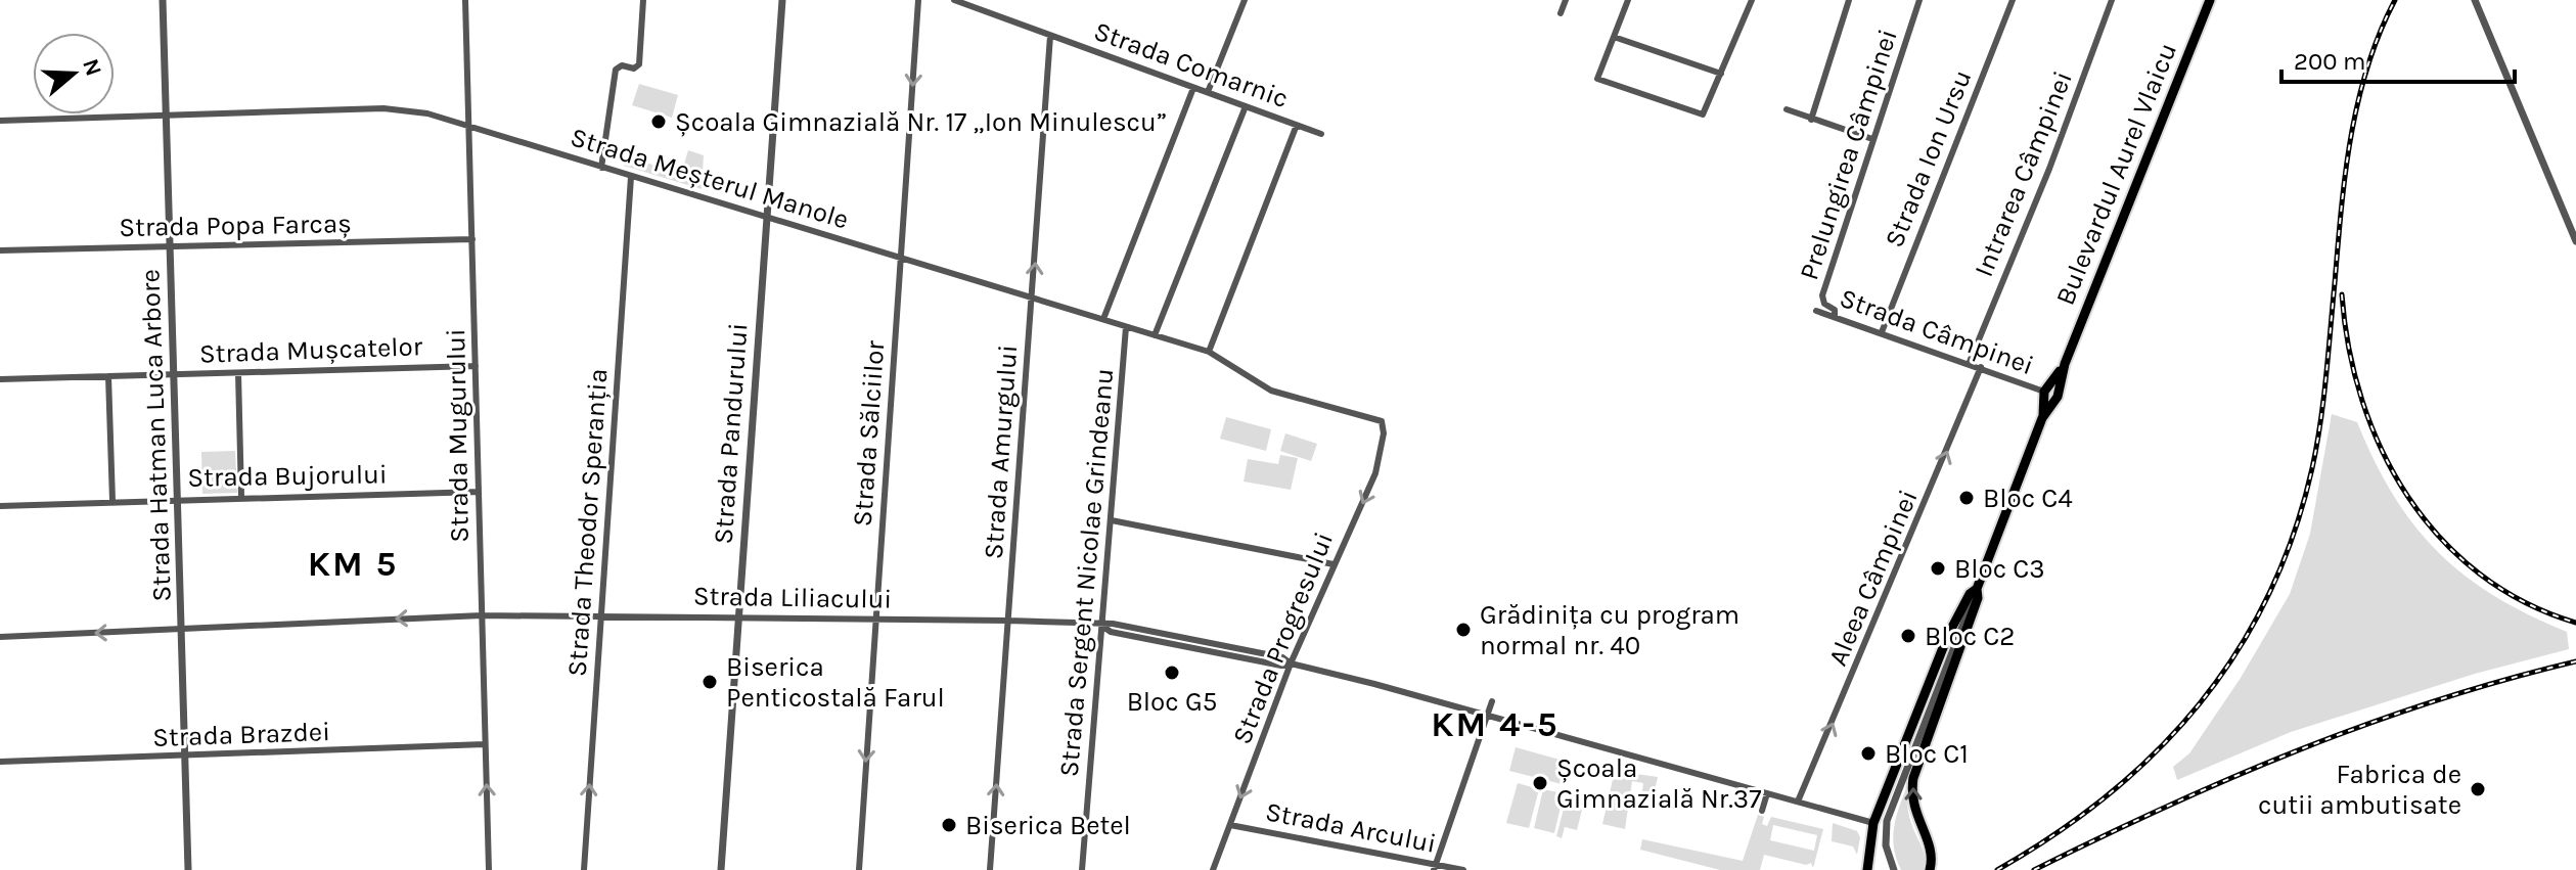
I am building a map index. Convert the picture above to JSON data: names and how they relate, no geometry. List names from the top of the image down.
{
  "streets": {
    "main road": ["Bulevardul Aurel Vlaicu"],
    "street": [
      "Strada Comarnic",
      "Prelungirea Câmpinei",
      "Strada Ion Ursu",
      "Intrarea Câmpinei",
      "Strada Meșterul Manole",
      "Strada Popa Farcaș",
      "Strada Câmpinei",
      "Strada Mușcatelor",
      "Strada Pandurului",
      "Strada Sălciilor",
      "Strada Hatman Luca Arbore",
      "Strada Mugurului",
      "Strada Amurgului",
      "Strada Bujorului",
      "Strada Theodor Speranția",
      "Strada Sergent Nicolae Grindeanu",
      "Aleea Câmpinei",
      "Strada Liliacului",
      "Strada Progresului",
      "Strada Brazdei",
      "Strada Arcului"
    ]
  },
  "crossings": [
    ["Strada Comarnic", "Strada Amurgului"],
    ["Prelungirea Câmpinei", "Strada Câmpinei"],
    ["Strada Ion Ursu", "Strada Câmpinei"],
    ["Intrarea Câmpinei", "Strada Câmpinei"],
    ["Bulevardul Aurel Vlaicu", "Strada Câmpinei"],
    ["Bulevardul Aurel Vlaicu", "Strada Liliacului"],
    ["Strada Meșterul Manole", "Strada Pandurului"],
    ["Strada Meșterul Manole", "Strada Sălciilor"],
    ["Strada Meșterul Manole", "Strada Hatman Luca Arbore"],
    ["Strada Meșterul Manole", "Strada Mugurului"],
    ["Strada Meșterul Manole", "Strada Amurgului"],
    ["Strada Meșterul Manole", "Strada Theodor Speranția"],
    ["Strada Meșterul Manole", "Strada Sergent Nicolae Grindeanu"],
    ["Strada Meșterul Manole", "Strada Progresului"],
    ["Strada Popa Farcaș", "Strada Hatman Luca Arbore"],
    ["Strada Popa Farcaș", "Strada Mugurului"],
    ["Strada Câmpinei", "Aleea Câmpinei"],
    ["Strada Mușcatelor", "Strada Hatman Luca Arbore"],
    ["Strada Mușcatelor", "Strada Mugurului"],
    ["Strada Pandurului", "Strada Liliacului"],
    ["Strada Sălciilor", "Strada Liliacului"],
    ["Strada Hatman Luca Arbore", "Strada Bujorului"],
    ["Strada Hatman Luca Arbore", "Strada Liliacului"],
    ["Strada Hatman Luca Arbore", "Strada Brazdei"],
    ["Strada Mugurului", "Strada Bujorului"],
    ["Strada Mugurului", "Strada Liliacului"],
    ["Strada Mugurului", "Strada Brazdei"],
    ["Strada Amurgului", "Strada Liliacului"],
    ["Strada Theodor Speranția", "Strada Liliacului"],
    ["Strada Sergent Nicolae Grindeanu", "Strada Liliacului"],
    ["Aleea Câmpinei", "Strada Liliacului"],
    ["Strada Liliacului", "Strada Progresului"],
    ["Strada Progresului", "Strada Arcului"]
  ],
  "one_way": [
    "Strada Sălciilor",
    "Strada Amurgului",
    "Strada Theodor Speranția",
    "Aleea Câmpinei",
    "Strada Progresului"
  ],
  "districts": ["KM 5", "KM 4-5"],
  "places": [
    "Școala Gimnazială Nr. 17 „Ion Minulescu”",
    "Bloc C4",
    "Bloc C3",
    "Grădinița cu program normal nr. 40",
    "Bloc C2",
    "Bloc G5",
    "Biserica Penticostală Farul",
    "Bloc C1",
    "Școala Gimnazială Nr.37",
    "Fabrica de cutii ambutisate",
    "Biserica Betel"
  ],
  "scale_bar": "200 m",
  "north": "right"
}
